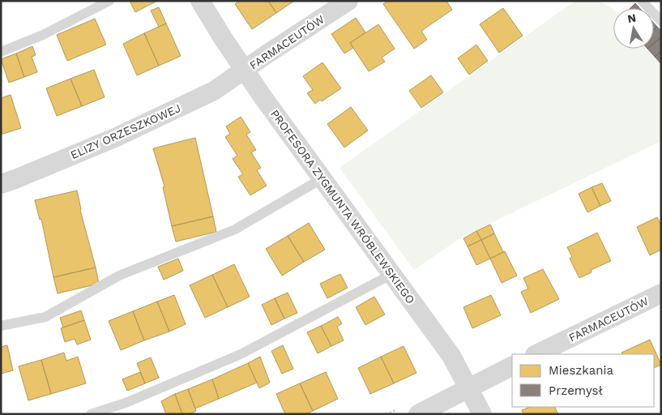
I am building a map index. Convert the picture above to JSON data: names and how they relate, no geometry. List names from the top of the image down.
{
  "streets": {
    "street": ["FARMACEUTÓW", "ELIZY ORZESZKOWEJ", "PROFESORA ZYGMUNTA WRÓBLEWSKIEGO"]
  },
  "crossings": [
    ["FARMACEUTÓW", "ELIZY ORZESZKOWEJ"],
    ["FARMACEUTÓW", "PROFESORA ZYGMUNTA WRÓBLEWSKIEGO"],
    ["ELIZY ORZESZKOWEJ", "PROFESORA ZYGMUNTA WRÓBLEWSKIEGO"]
  ],
  "legend": ["Mieszkania", "Przemysł"],
  "north": "top"
}
